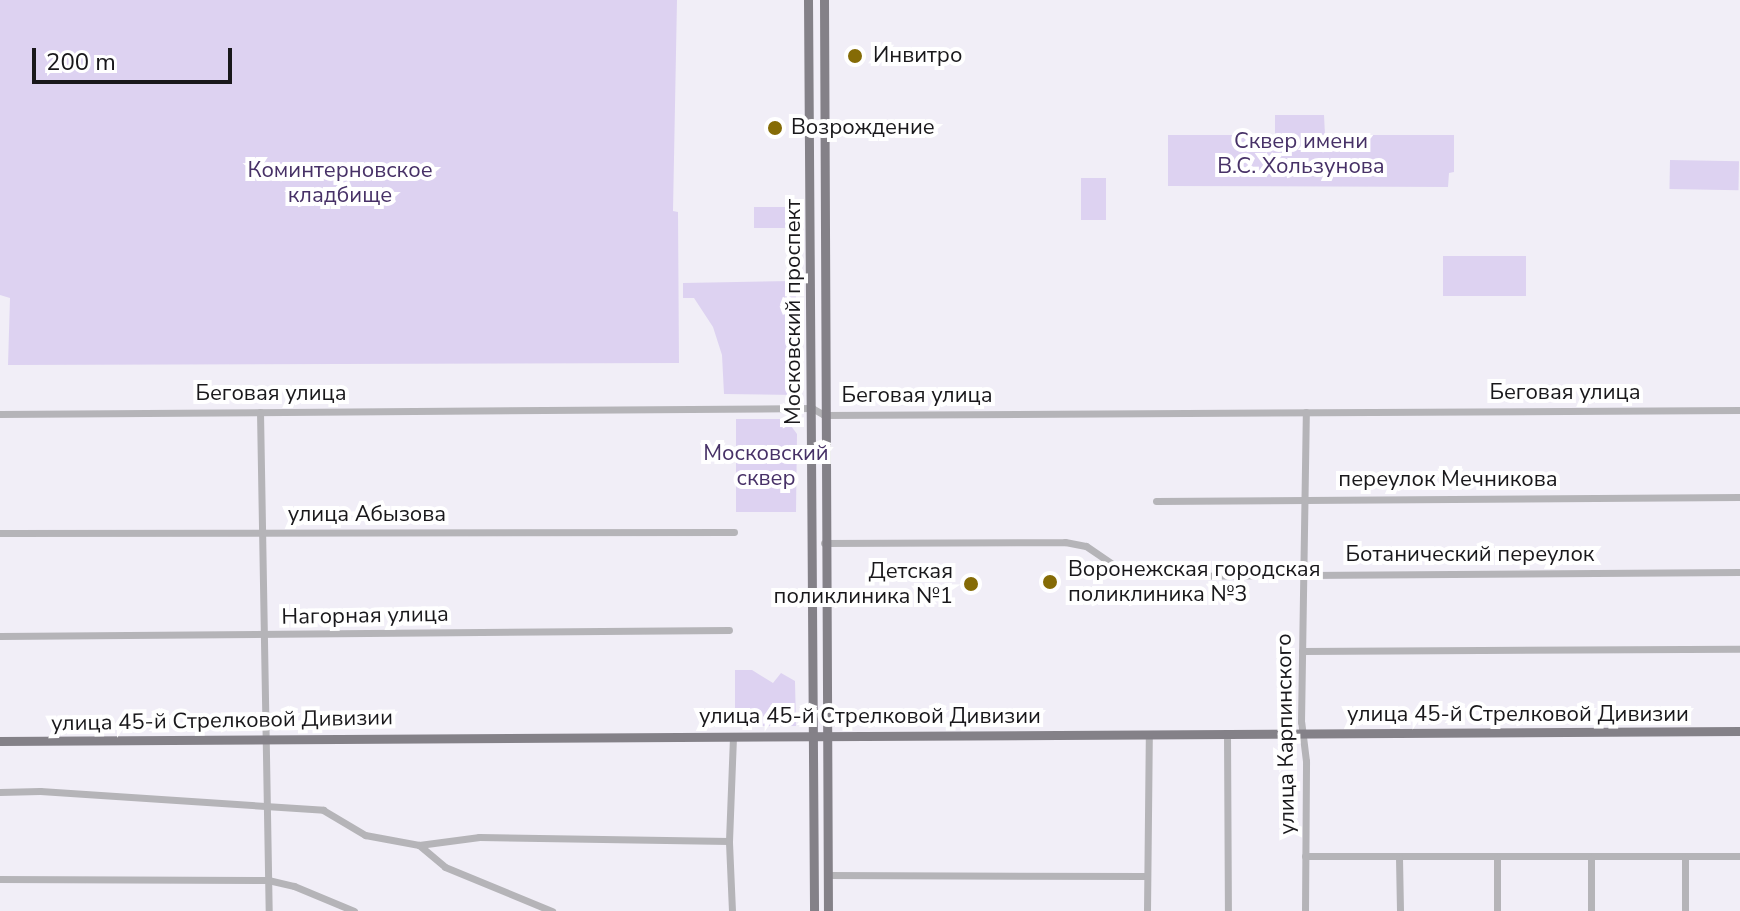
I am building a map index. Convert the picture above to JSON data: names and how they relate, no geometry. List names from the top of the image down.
{
  "streets": {
    "main road": ["Московский проспект", "улица 45-й Стрелковой Дивизии"],
    "street": [
      "Беговая улица",
      "переулок Мечникова",
      "улица Абызова",
      "Ботанический переулок",
      "Нагорная улица",
      "улица Карпинского"
    ]
  },
  "crossings": [
    ["Московский проспект", "Беговая улица"],
    ["Московский проспект", "Ботанический переулок"],
    ["Московский проспект", "улица 45-й Стрелковой Дивизии"],
    ["Беговая улица", "улица Карпинского"],
    ["переулок Мечникова", "улица Карпинского"],
    ["Ботанический переулок", "улица Карпинского"],
    ["улица 45-й Стрелковой Дивизии", "улица Карпинского"]
  ],
  "parks": ["Сквер имени В.С. Хользунова", "Коминтерновское кладбище", "Московский сквер"],
  "places": [
    "Инвитро",
    "Возрождение",
    "Воронежская городская поликлиника №3",
    "Детская поликлиника №1"
  ],
  "scale_bar": "200 m"
}
